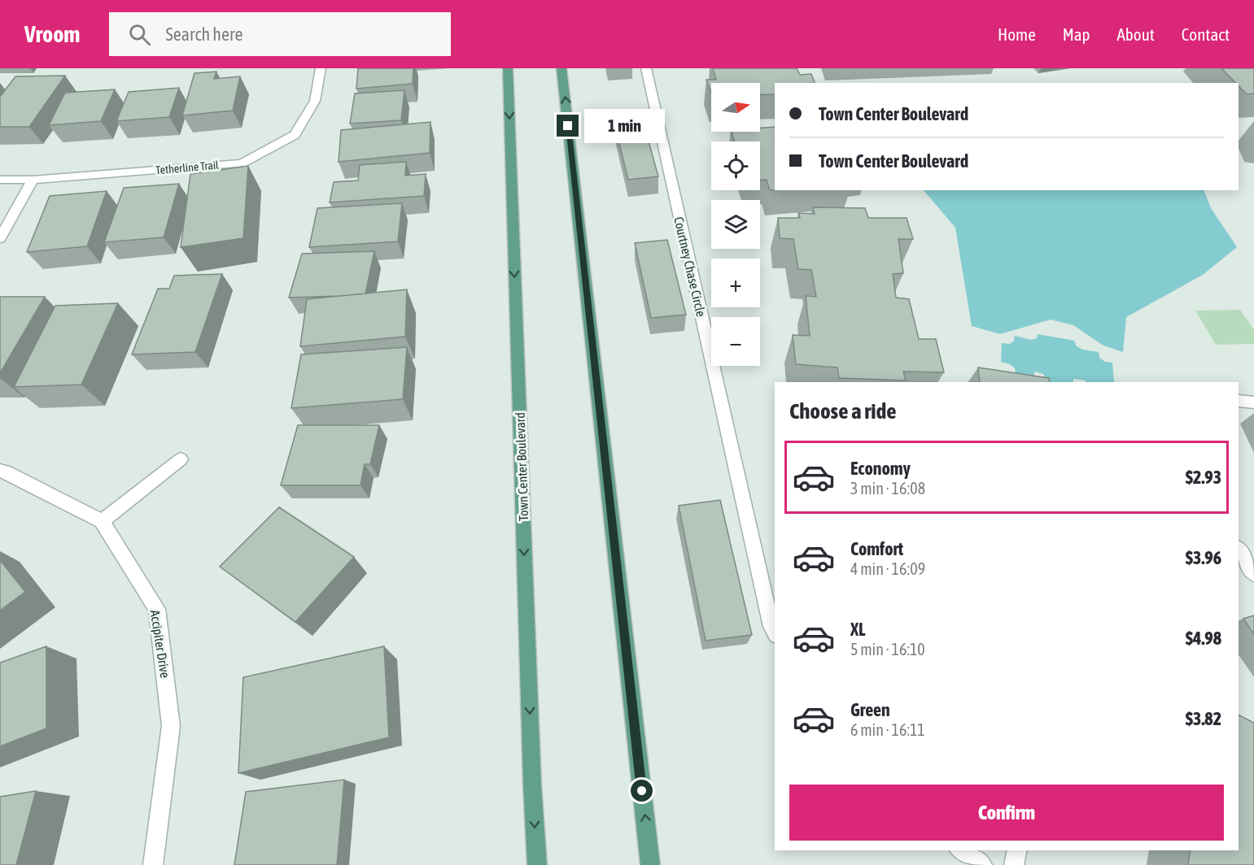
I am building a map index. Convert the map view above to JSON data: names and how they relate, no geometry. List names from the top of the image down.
{
  "streets": {
    "main road": ["Town Center Boulevard"],
    "street": ["Tetherline Trail", "Courtney Chase Circle", "Accipiter Drive"]
  },
  "north": "right",
  "page": {
    "header": "Vroom",
    "search": "Search here",
    "nav": [
      "Home",
      "Map",
      "About",
      "Contact"
    ],
    "map_buttons": ["+", "−"],
    "banner": ["Town Center Boulevard", "Town Center Boulevard"],
    "bubble": "1 min",
    "heading": "Choose a ride",
    "list": [
      {
        "name": "Economy",
        "note": "3 min · 16:08",
        "value": "$2.93"
      },
      {
        "name": "Comfort",
        "note": "4 min · 16:09",
        "value": "$3.96"
      },
      {
        "name": "XL",
        "note": "5 min · 16:10",
        "value": "$4.98"
      },
      {
        "name": "Green",
        "note": "6 min · 16:11",
        "value": "$3.82"
      }
    ],
    "buttons": "Confirm"
  }
}
